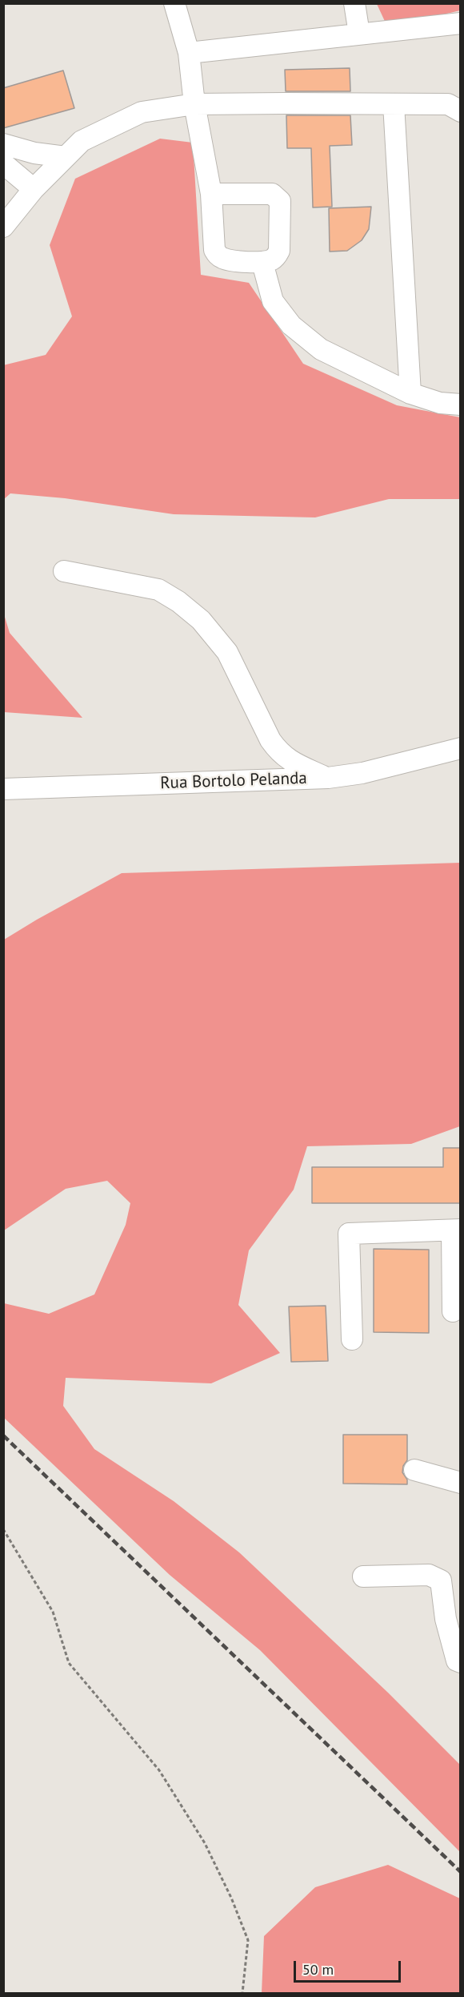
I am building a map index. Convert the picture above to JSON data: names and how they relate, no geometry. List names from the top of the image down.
{
  "streets": {
    "street": ["Rua Bortolo Pelanda"]
  },
  "scale_bar": "50 m"
}
